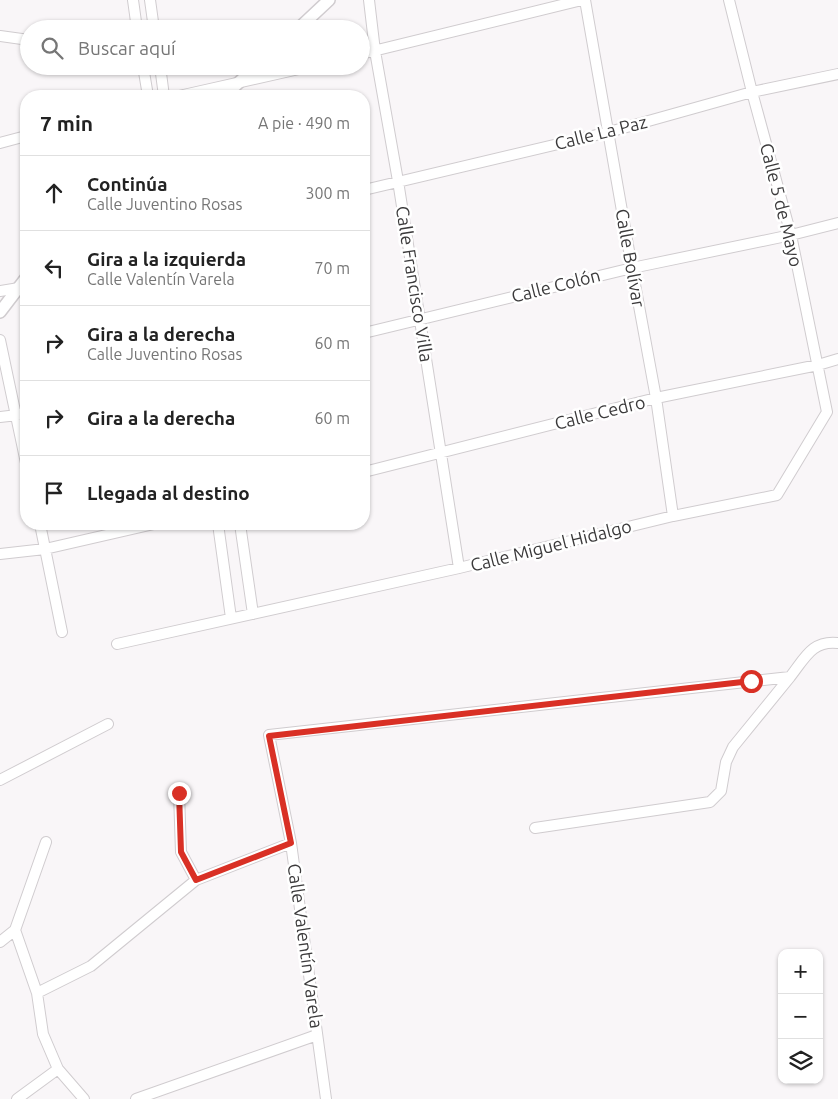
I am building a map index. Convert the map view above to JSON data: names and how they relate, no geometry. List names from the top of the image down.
{
  "streets": {
    "street": [
      "Calle La Paz",
      "Calle 5 de Mayo",
      "Calle Bolívar",
      "Calle Francisco Villa",
      "Calle Colón",
      "Calle Cedro",
      "Calle Miguel Hidalgo",
      "Calle Valentín Varela"
    ]
  },
  "crossings": [
    ["Calle La Paz", "Calle 5 de Mayo"],
    ["Calle La Paz", "Calle Bolívar"],
    ["Calle La Paz", "Calle Francisco Villa"],
    ["Calle 5 de Mayo", "Calle Colón"],
    ["Calle 5 de Mayo", "Calle Cedro"],
    ["Calle 5 de Mayo", "Calle Miguel Hidalgo"],
    ["Calle Bolívar", "Calle Colón"],
    ["Calle Bolívar", "Calle Cedro"],
    ["Calle Bolívar", "Calle Miguel Hidalgo"],
    ["Calle Francisco Villa", "Calle Colón"],
    ["Calle Francisco Villa", "Calle Cedro"],
    ["Calle Francisco Villa", "Calle Miguel Hidalgo"]
  ],
  "page": {
    "search": "Buscar aquí",
    "heading": ["7 min", "A pie · 490 m"],
    "list": [
      ["Continúa", "Calle Juventino Rosas", "300 m"],
      ["Gira a la izquierda", "Calle Valentín Varela", "70 m"],
      ["Gira a la derecha", "Calle Juventino Rosas", "60 m"],
      ["Gira a la derecha", "60 m"],
      "Llegada al destino"
    ],
    "map_buttons": ["+", "−"]
  }
}
